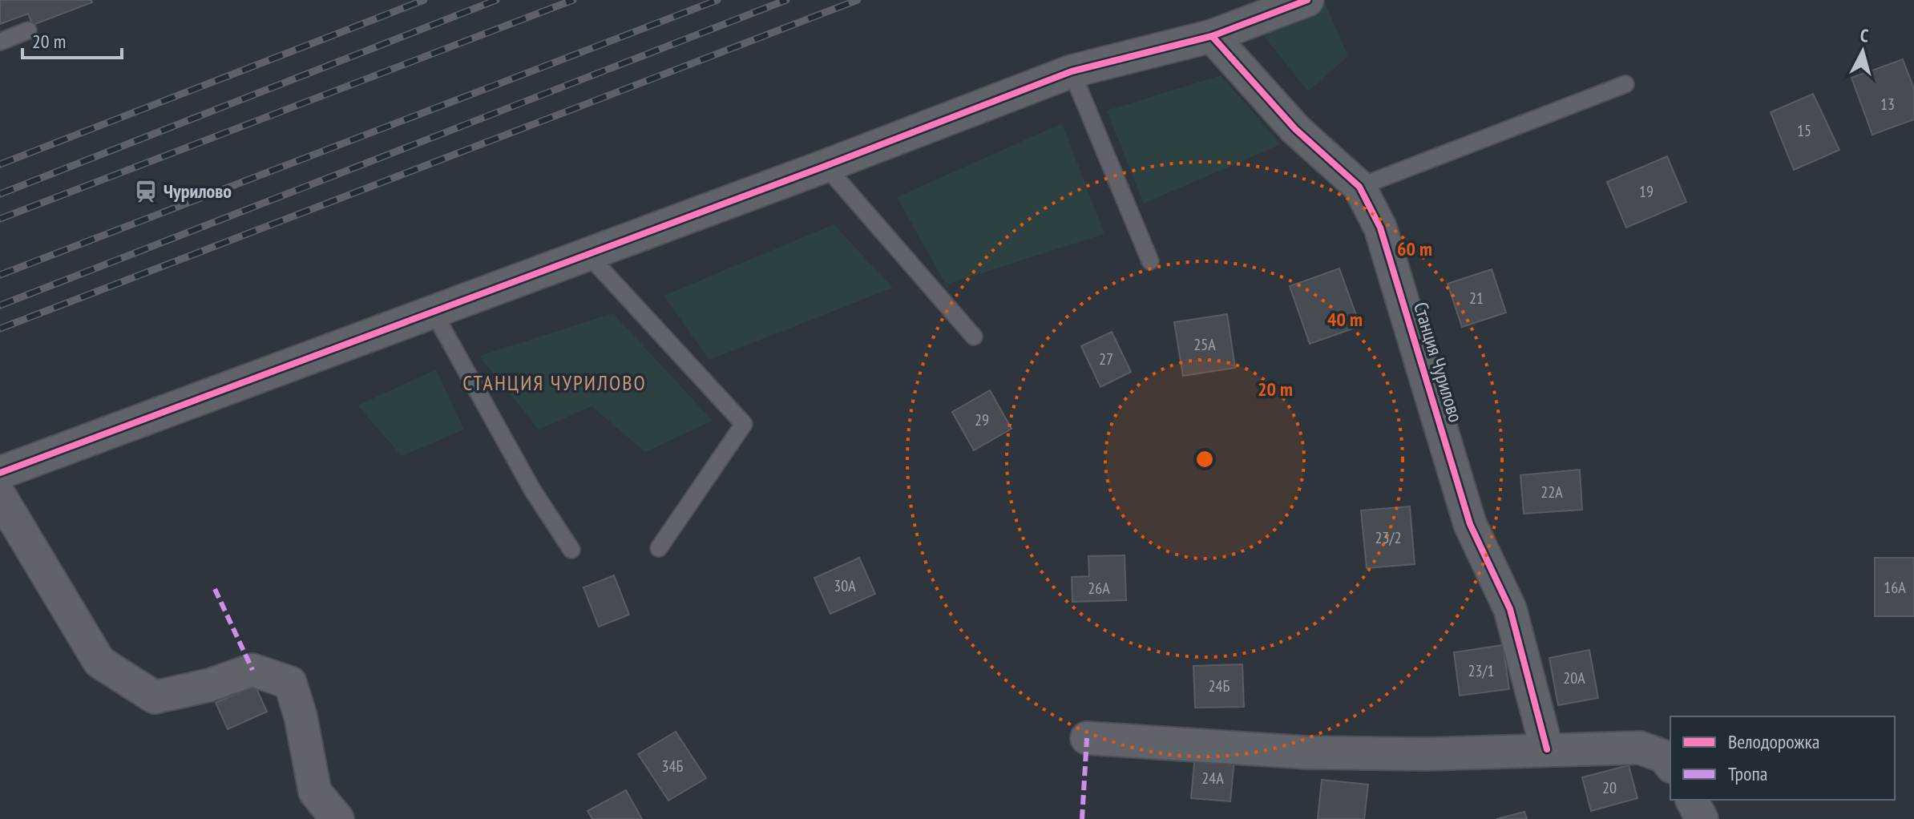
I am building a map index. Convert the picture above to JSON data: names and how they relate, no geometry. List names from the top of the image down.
{
  "streets": {
    "street": ["Станция Чурилово"]
  },
  "districts": ["СТАНЦИЯ ЧУРИЛОВО"],
  "places": {
    "station": ["Чурилово"]
  },
  "house_numbers": [
    "13",
    "15",
    "19",
    "21",
    "25А",
    "27",
    "29",
    "22А",
    "23/2",
    "30А",
    "16А",
    "26А",
    "23/1",
    "20А",
    "24Б",
    "34Б",
    "24А",
    "20"
  ],
  "legend": ["Велодорожка", "Тропа"],
  "scale_bar": "20 m",
  "north": "top",
  "rings": ["60 m", "40 m", "20 m"]
}
